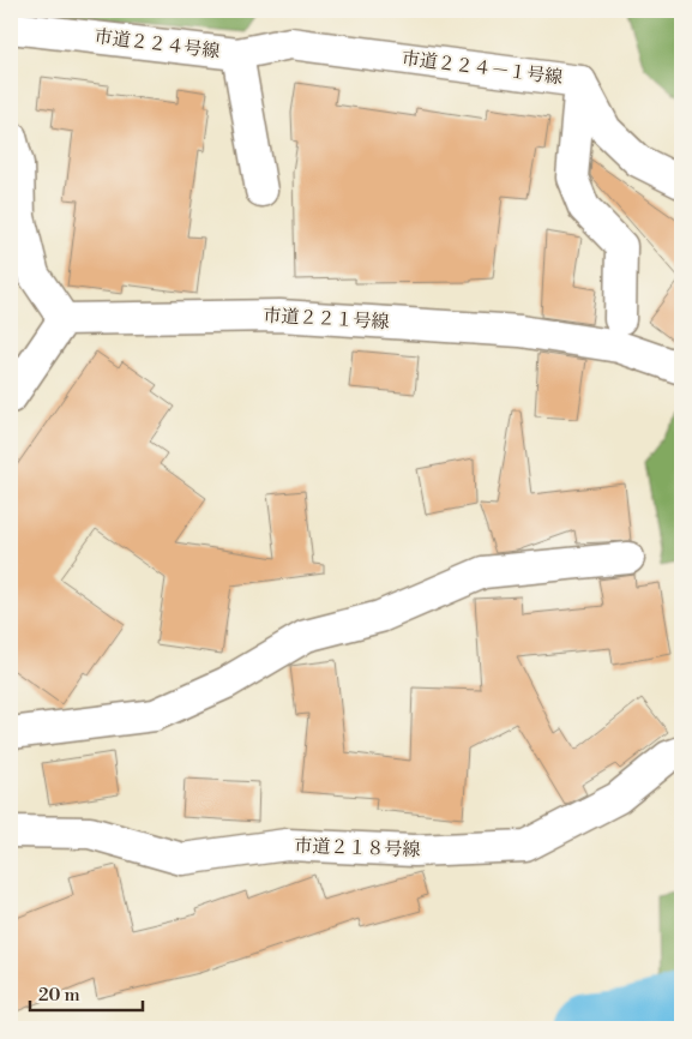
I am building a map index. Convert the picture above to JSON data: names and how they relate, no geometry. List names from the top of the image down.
{
  "streets": {
    "street": [
      "市道２２４号線",
      "市道２２４－１号線",
      "市道２２１号線",
      "市道２１８号線"
    ]
  },
  "crossings": [
    ["市道２２４号線", "市道２２４－１号線"]
  ],
  "scale_bar": "20 m"
}
